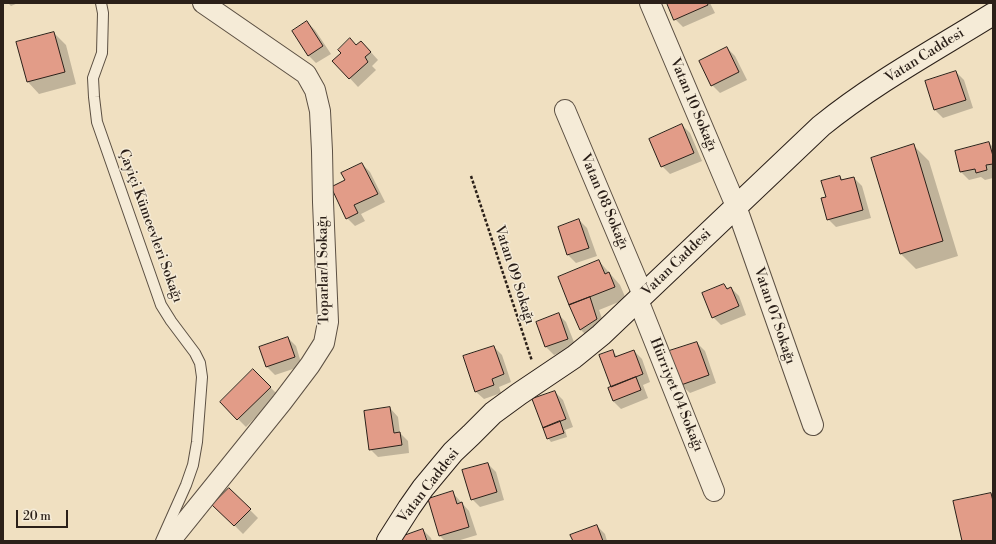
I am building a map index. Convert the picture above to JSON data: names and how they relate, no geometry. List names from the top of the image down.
{
  "streets": {
    "street": [
      "Vatan Caddesi",
      "Vatan 10 Sokağı",
      "Vatan 08 Sokağı",
      "Toparlar/1 Sokağı",
      "Vatan 07 Sokağı",
      "Hürriyet 04 Sokağı"
    ],
    "lane": ["Çayiçi Kümeevleri Sokağı"],
    "path": ["Vatan 09 Sokağı"]
  },
  "crossings": [
    ["Vatan Caddesi", "Vatan 10 Sokağı"],
    ["Vatan Caddesi", "Vatan 08 Sokağı"],
    ["Vatan Caddesi", "Vatan 09 Sokağı"],
    ["Vatan Caddesi", "Vatan 07 Sokağı"],
    ["Vatan Caddesi", "Hürriyet 04 Sokağı"],
    ["Vatan 10 Sokağı", "Vatan 07 Sokağı"],
    ["Vatan 08 Sokağı", "Hürriyet 04 Sokağı"]
  ],
  "scale_bar": "20 m"
}
